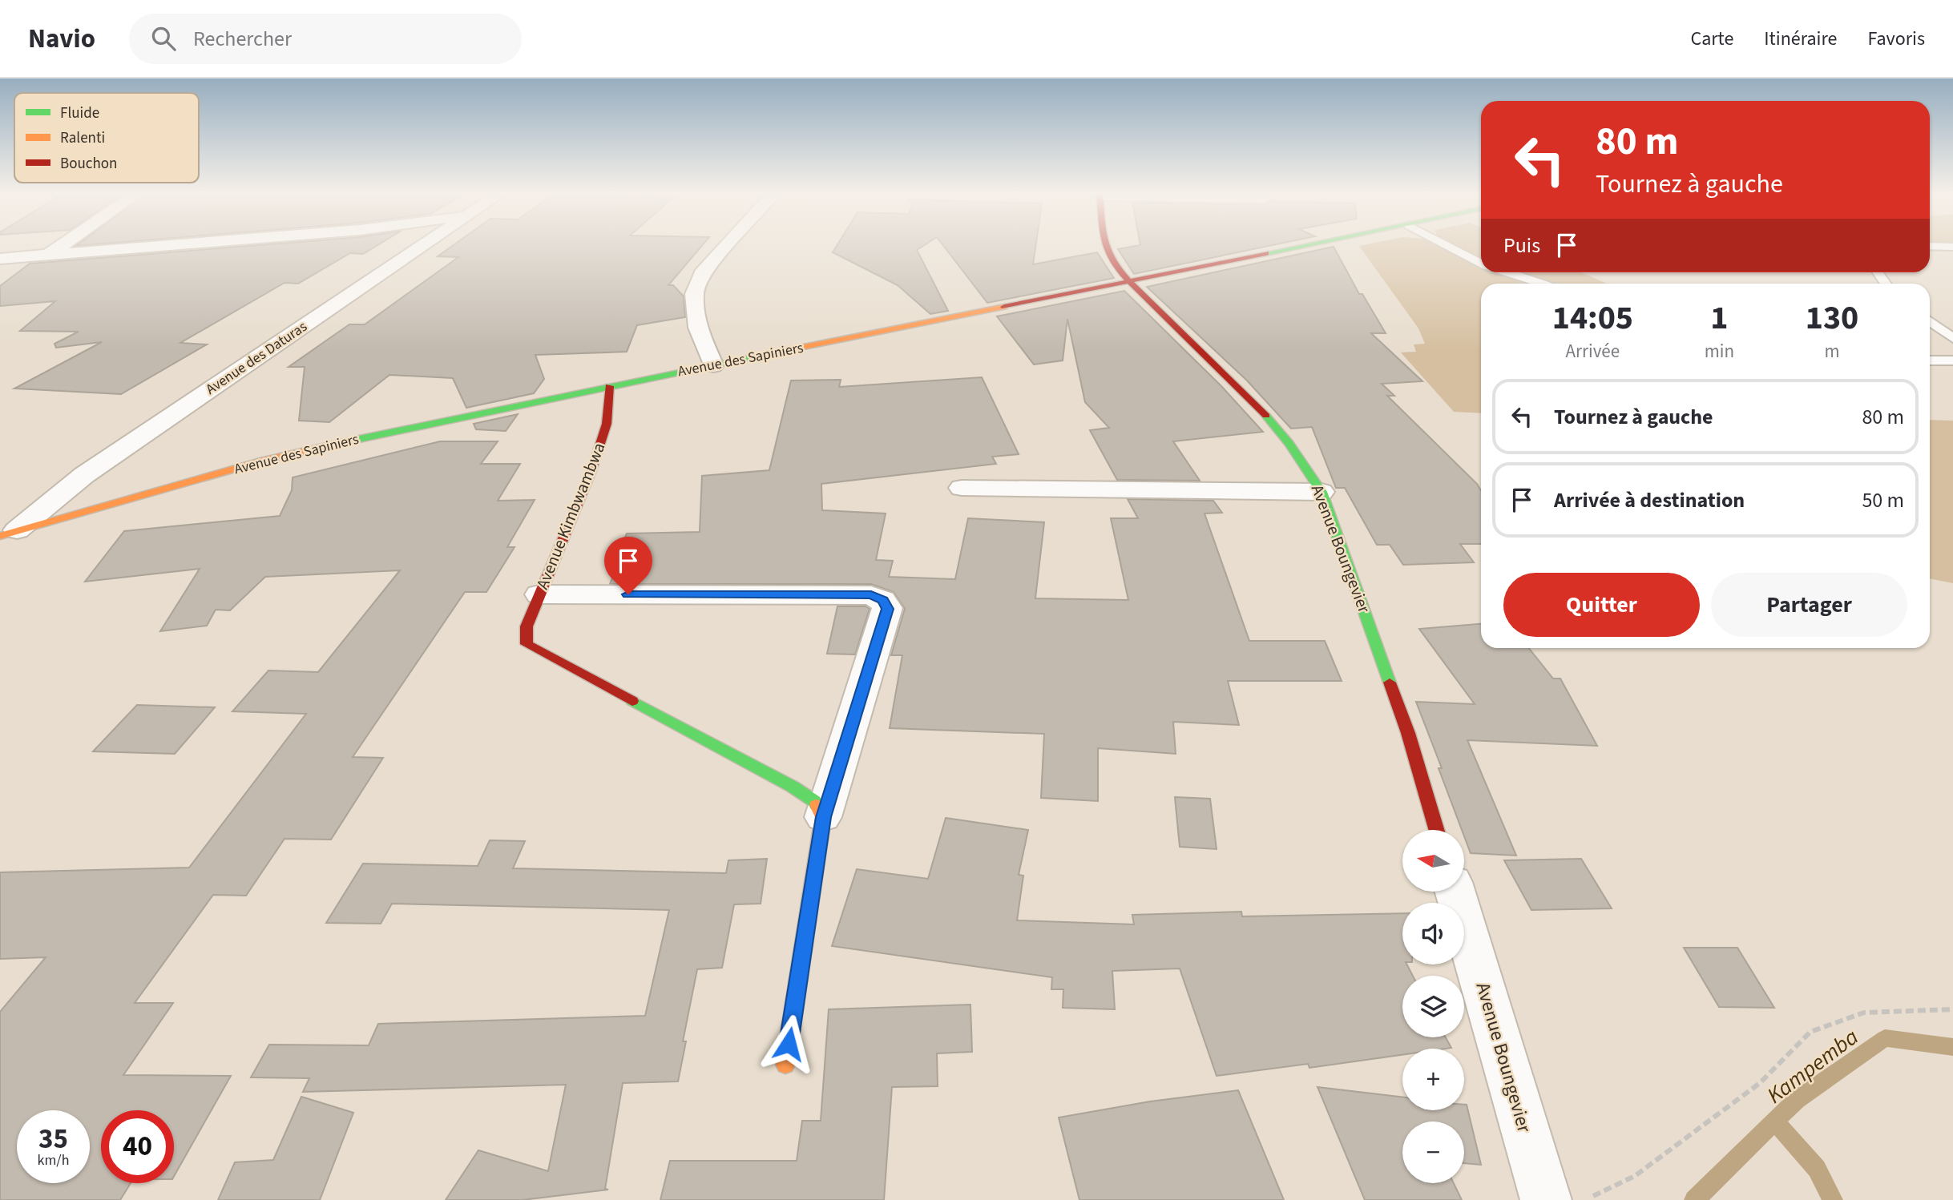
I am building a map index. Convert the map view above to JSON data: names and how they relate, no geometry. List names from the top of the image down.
{
  "streets": {
    "street": [
      "Avenue des Daturas",
      "Avenue des Sapiniers",
      "Avenue Kimbwambwa",
      "Avenue Boungevier"
    ]
  },
  "crossings": [
    ["Avenue des Daturas", "Avenue des Sapiniers"],
    ["Avenue des Sapiniers", "Avenue Kimbwambwa"],
    ["Avenue des Sapiniers", "Avenue Boungevier"]
  ],
  "water": ["Kampemba"],
  "legend": ["Fluide", "Ralenti", "Bouchon"],
  "north": "left",
  "page": {
    "header": "Navio",
    "search": "Rechercher",
    "nav": ["Carte", "Itinéraire", "Favoris"],
    "turn": ["80 m", "Tournez à gauche"],
    "then": "Puis",
    "eta": [
      "14:05",
      "Arrivée",
      "1",
      "min",
      "130",
      "m"
    ],
    "list": [
      {
        "name": "Tournez à gauche",
        "value": "80 m"
      },
      {
        "name": "Arrivée à destination",
        "value": "50 m"
      }
    ],
    "buttons": ["Quitter", "Partager"],
    "map_buttons": ["+", "−"],
    "speed": "35 km/h",
    "limit": "40"
  }
}
